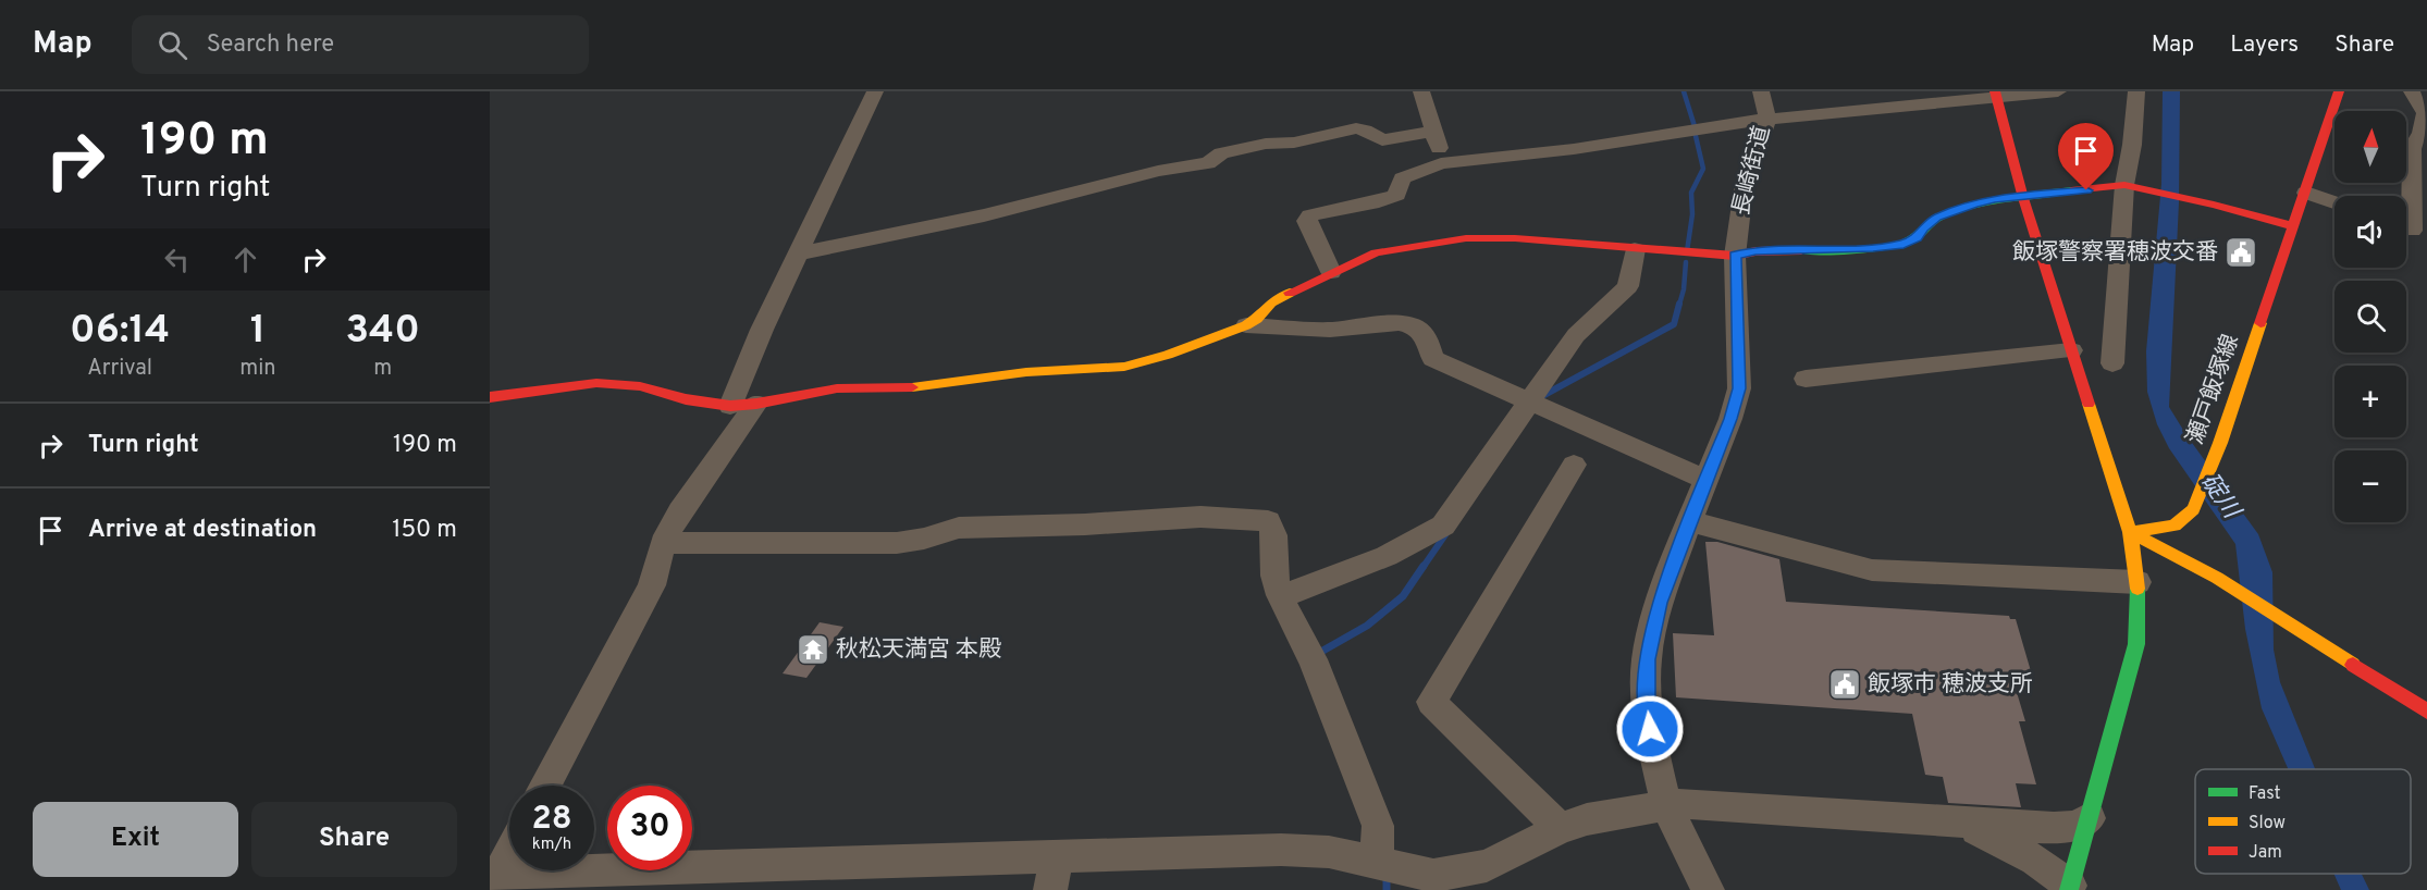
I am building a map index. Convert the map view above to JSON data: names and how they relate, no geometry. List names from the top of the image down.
{
  "streets": {
    "street": ["長崎街道", "瀬戸飯塚線"]
  },
  "water": ["碇川"],
  "places": {
    "public building": ["飯塚警察署穂波交番", "飯塚市 穂波支所"],
    "temple": ["秋松天満宮 本殿"]
  },
  "legend": ["Fast", "Slow", "Jam"],
  "north": "top",
  "page": {
    "header": "Map",
    "search": "Search here",
    "nav": ["Map", "Layers", "Share"],
    "turn": ["190 m", "Turn right"],
    "map_buttons": ["+", "−"],
    "eta": [
      "06:14",
      "Arrival",
      "1",
      "min",
      "340",
      "m"
    ],
    "list": [
      {
        "name": "Turn right",
        "value": "190 m"
      },
      {
        "name": "Arrive at destination",
        "value": "150 m"
      }
    ],
    "speed": "28 km/h",
    "limit": "30",
    "buttons": ["Exit", "Share"]
  }
}
